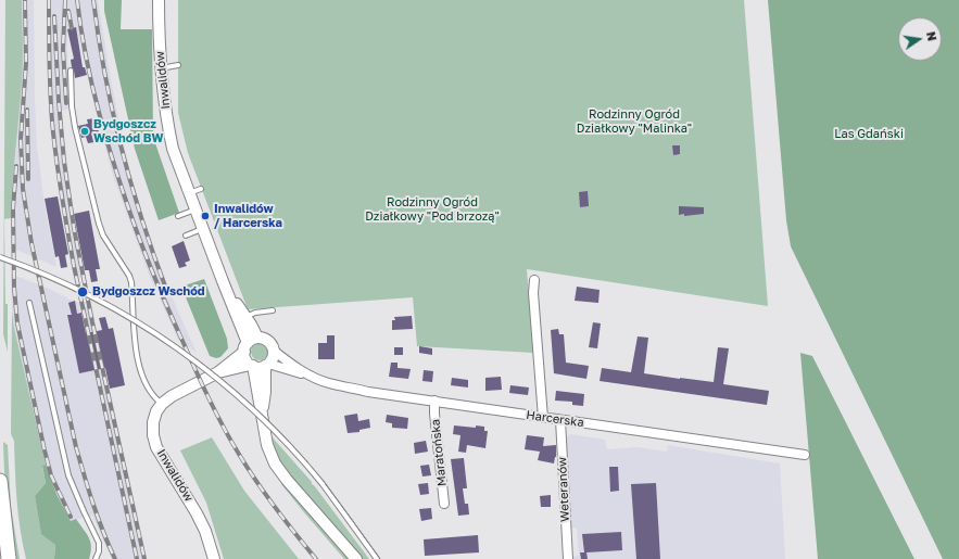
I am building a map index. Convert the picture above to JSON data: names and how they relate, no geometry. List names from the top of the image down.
{
  "streets": {
    "street": [
      "Inwalidów",
      "Harcerska",
      "Maratońska",
      "Weteranów"
    ]
  },
  "crossings": [
    ["Inwalidów", "Harcerska"],
    ["Harcerska", "Maratońska"],
    ["Harcerska", "Weteranów"]
  ],
  "parks": ["Rodzinny Ogród Działkowy \"Malinka\"", "Las Gdański", "Rodzinny Ogród Działkowy \"Pod brzozą\""],
  "places": ["Bydgoszcz Wschód BW", "Inwalidów / Harcerska", "Bydgoszcz Wschód"],
  "north": "right"
}
